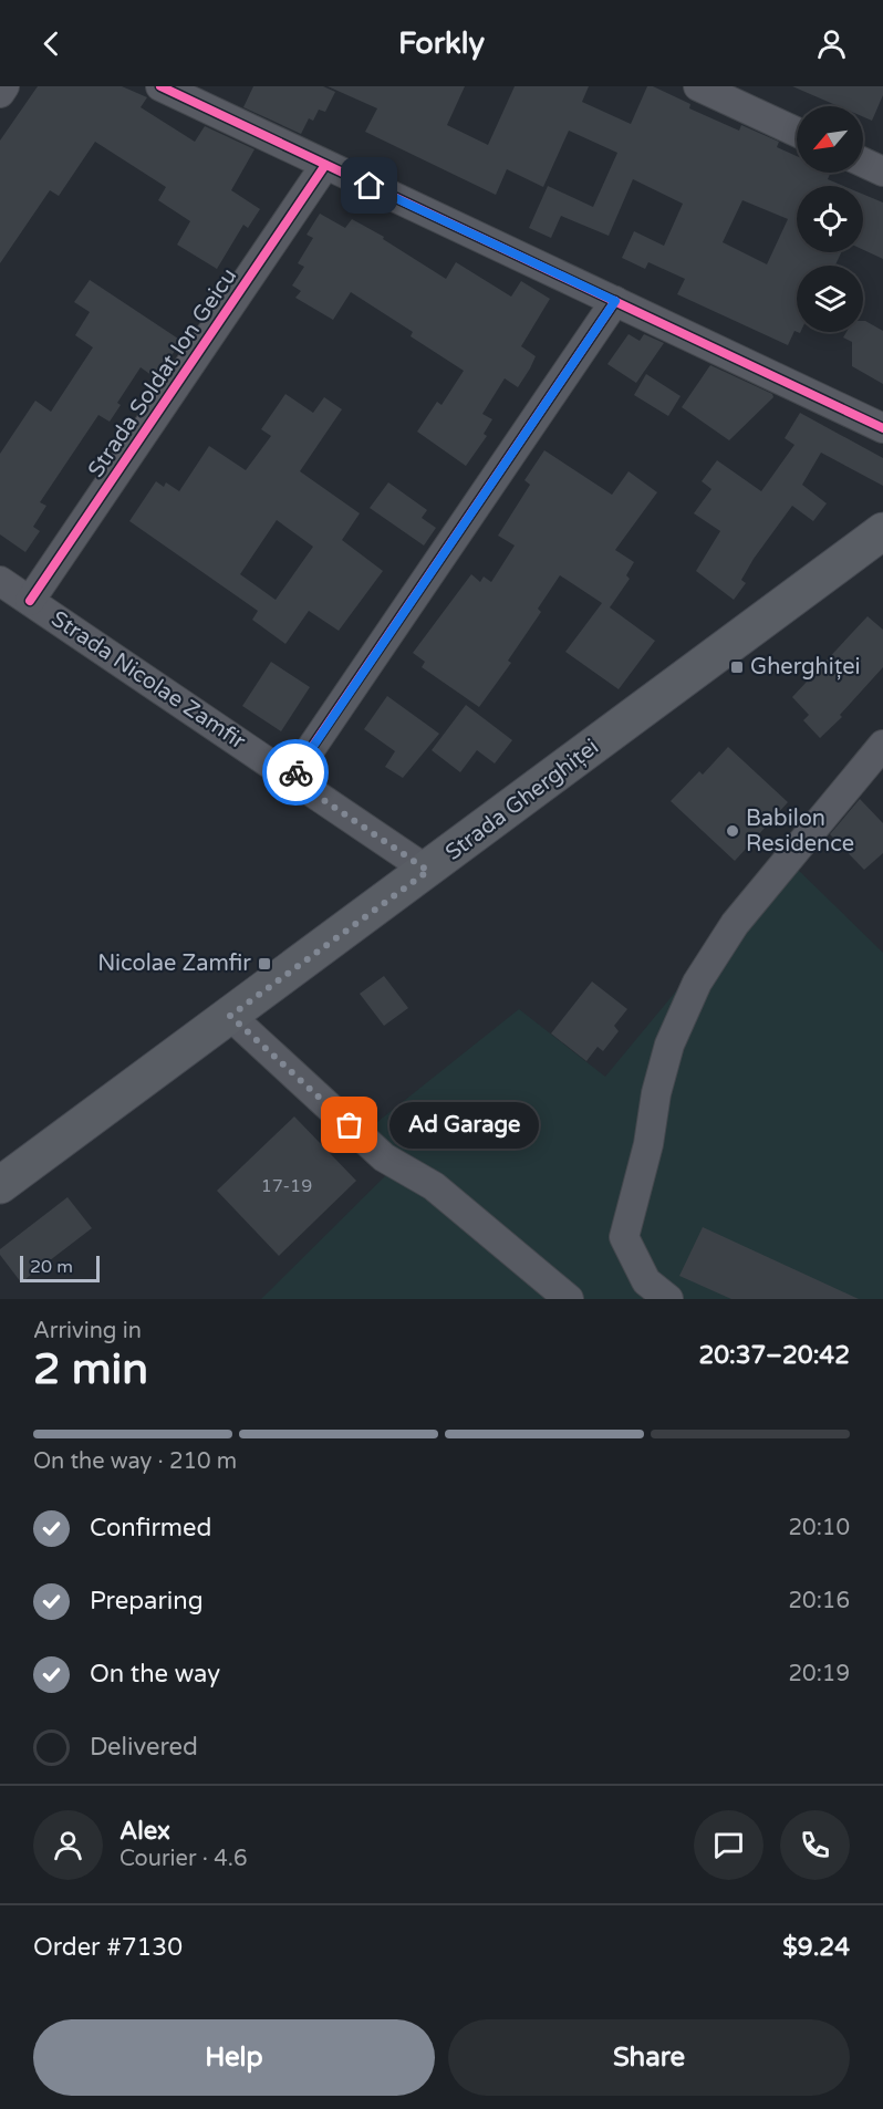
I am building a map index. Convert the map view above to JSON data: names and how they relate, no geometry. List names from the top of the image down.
{
  "streets": {
    "main road": ["Strada Gherghiței"],
    "street": ["Strada Soldat Ion Geicu", "Strada Nicolae Zamfir"]
  },
  "crossings": [
    ["Strada Soldat Ion Geicu", "Strada Nicolae Zamfir"],
    ["Strada Nicolae Zamfir", "Strada Gherghiței"]
  ],
  "places": {
    "transit": ["Gherghiței", "Nicolae Zamfir"],
    "other": ["Babilon Residence", "Ad Garage"]
  },
  "house_numbers": ["17-19"],
  "scale_bar": "20 m",
  "north": "bottom left",
  "page": {
    "header": "Forkly",
    "bubble": "Ad Garage",
    "scale": "20 m",
    "heading": ["2 min", "Arriving in", "20:37–20:42"],
    "panel": [
      "Alex",
      "Courier · 4.6",
      "Order #7130",
      "$9.24"
    ],
    "bar": "On the way · 210 m",
    "list": [
      ["Confirmed", "20:10"],
      ["Preparing", "20:16"],
      ["On the way", "20:19"],
      "Delivered"
    ],
    "buttons": ["Help", "Share"]
  }
}
